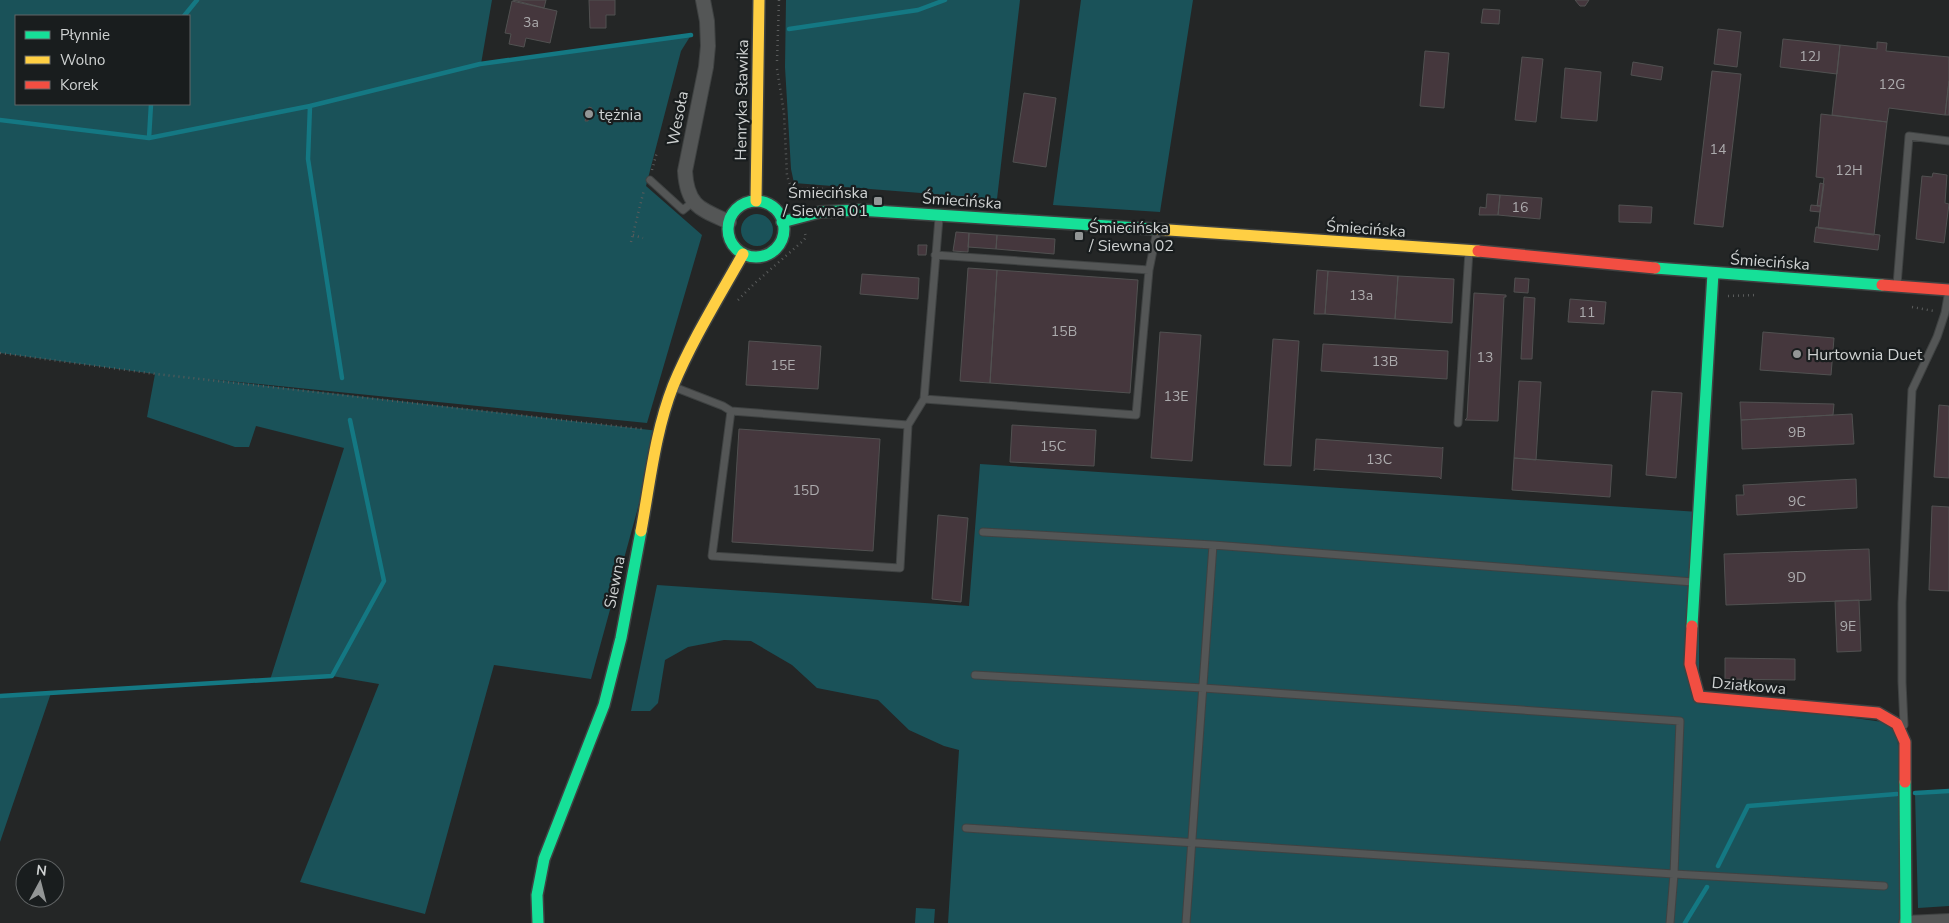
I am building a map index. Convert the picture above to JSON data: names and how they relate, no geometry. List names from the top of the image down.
{
  "streets": {
    "street": [
      "Henryka Sławika",
      "Wesoła",
      "Śmiecińska",
      "Siewna",
      "Działkowa"
    ]
  },
  "crossings": [
    ["Henryka Sławika", "Śmiecińska"],
    ["Henryka Sławika", "Siewna"],
    ["Śmiecińska", "Siewna"],
    ["Śmiecińska", "Działkowa"]
  ],
  "places": {
    "other": ["tężnia", "Hurtownia Duet"],
    "transit": ["Śmiecińska / Siewna 01", "Śmiecińska / Siewna 02"]
  },
  "house_numbers": [
    "3a",
    "12J",
    "12G",
    "14",
    "12H",
    "16",
    "13a",
    "11",
    "15B",
    "13",
    "13B",
    "15E",
    "13E",
    "9B",
    "15C",
    "13C",
    "15D",
    "9C",
    "9D",
    "9E"
  ],
  "legend": ["Płynnie", "Wolno", "Korek"],
  "north": "top"
}
